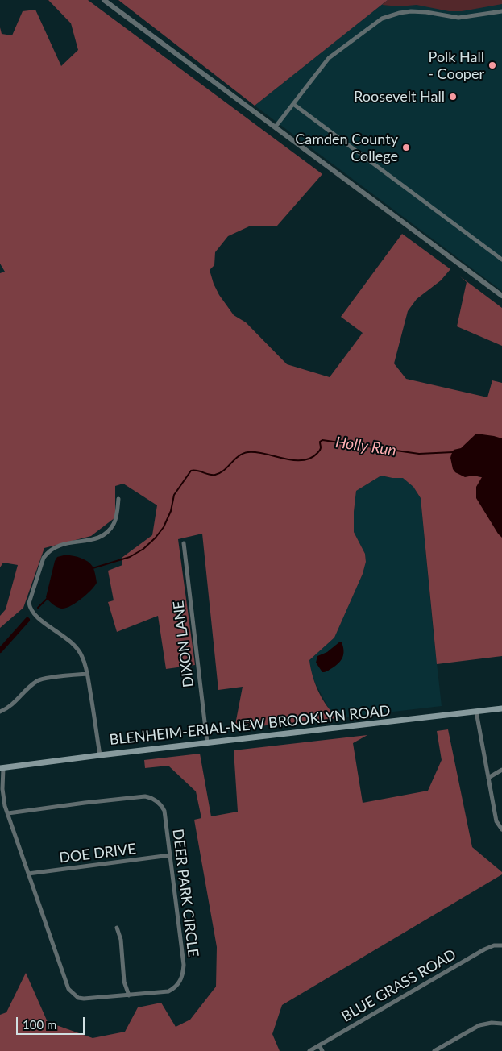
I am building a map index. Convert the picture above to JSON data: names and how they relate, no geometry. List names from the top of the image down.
{
  "streets": {
    "main road": ["BLENHEIM-ERIAL-NEW BROOKLYN ROAD"],
    "street": [
      "DIXON LANE",
      "DOE DRIVE",
      "DEER PARK CIRCLE",
      "BLUE GRASS ROAD"
    ]
  },
  "crossings": [
    ["DIXON LANE", "BLENHEIM-ERIAL-NEW BROOKLYN ROAD"],
    ["BLENHEIM-ERIAL-NEW BROOKLYN ROAD", "DEER PARK CIRCLE"],
    ["DOE DRIVE", "DEER PARK CIRCLE"]
  ],
  "water": ["Holly Run"],
  "places": ["Polk Hall - Cooper", "Roosevelt Hall", "Camden County College"],
  "scale_bar": "100 m"
}
